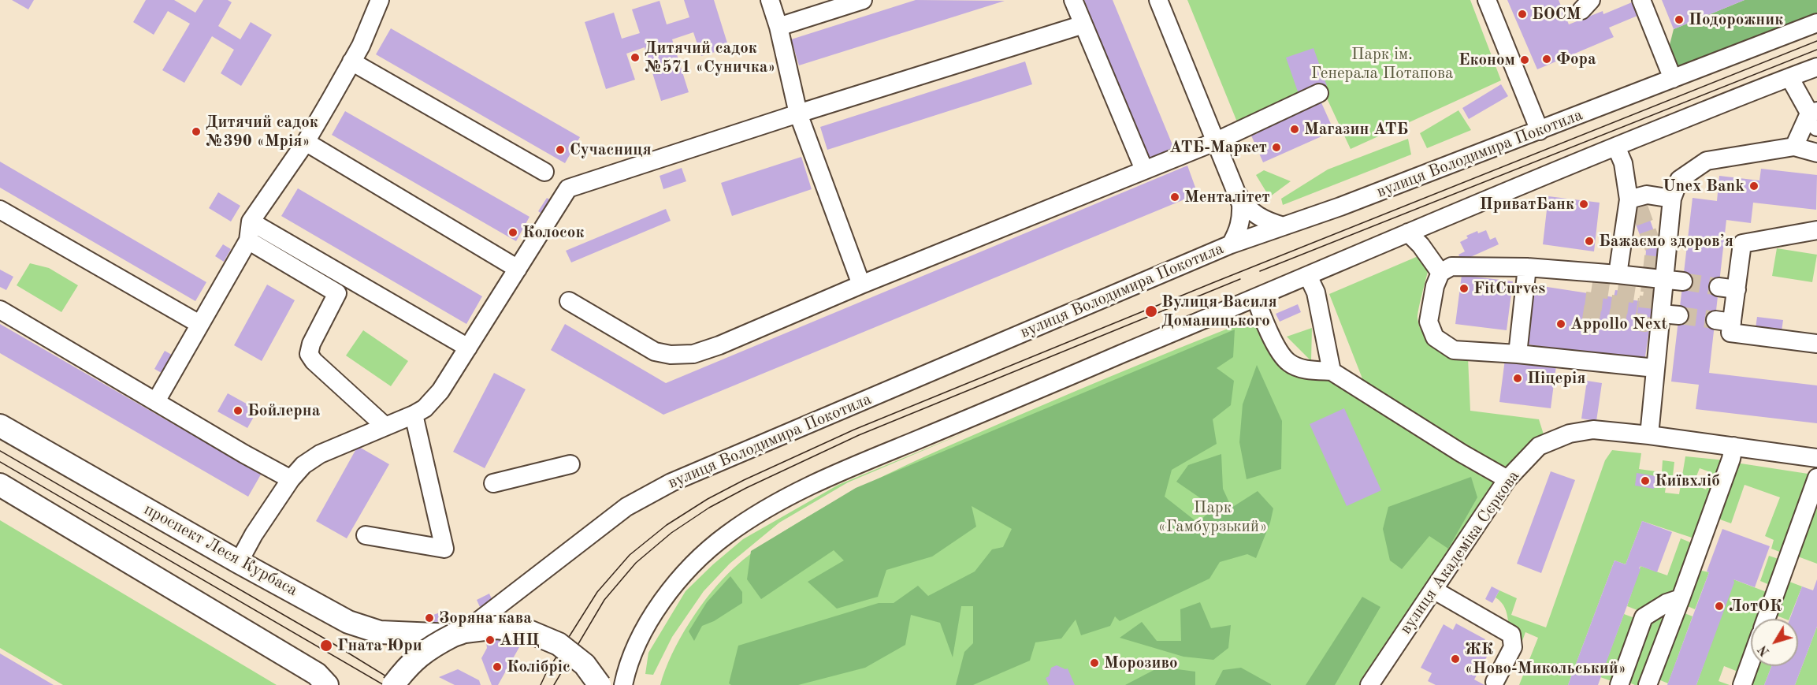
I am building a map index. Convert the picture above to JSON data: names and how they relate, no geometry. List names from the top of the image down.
{
  "streets": {
    "main road": ["проспект Леся Курбаса"],
    "street": ["вулиця Володимира Покотила", "вулиця Академіка Сєркова"]
  },
  "crossings": [
    ["вулиця Володимира Покотила", "проспект Леся Курбаса"]
  ],
  "parks": ["Парк ім. Генерала Потапова", "Парк «Гамбурзький»"],
  "places": [
    "БОСМ",
    "Подорожник",
    "Дитячий садок №571 «Суничка»",
    "Фора",
    "Економ",
    "Магазин АТБ",
    "Дитячий садок №390 «Мрія»",
    "АТБ-Маркет",
    "Сучасниця",
    "Unex Bank",
    "Менталітет",
    "ПриватБанк",
    "Колосок",
    "Бажаємо здоровʼя",
    "FitCurves",
    "Вулиця Василя Доманицького",
    "Appollo Next",
    "Піцерія",
    "Бойлерна",
    "Київхліб",
    "ЛотОК",
    "Зоряна кава",
    "АНЦ",
    "Гната Юри",
    "ЖК «Ново-Микольський»",
    "Морозиво",
    "Колібріс"
  ],
  "north": "bottom left"
}
